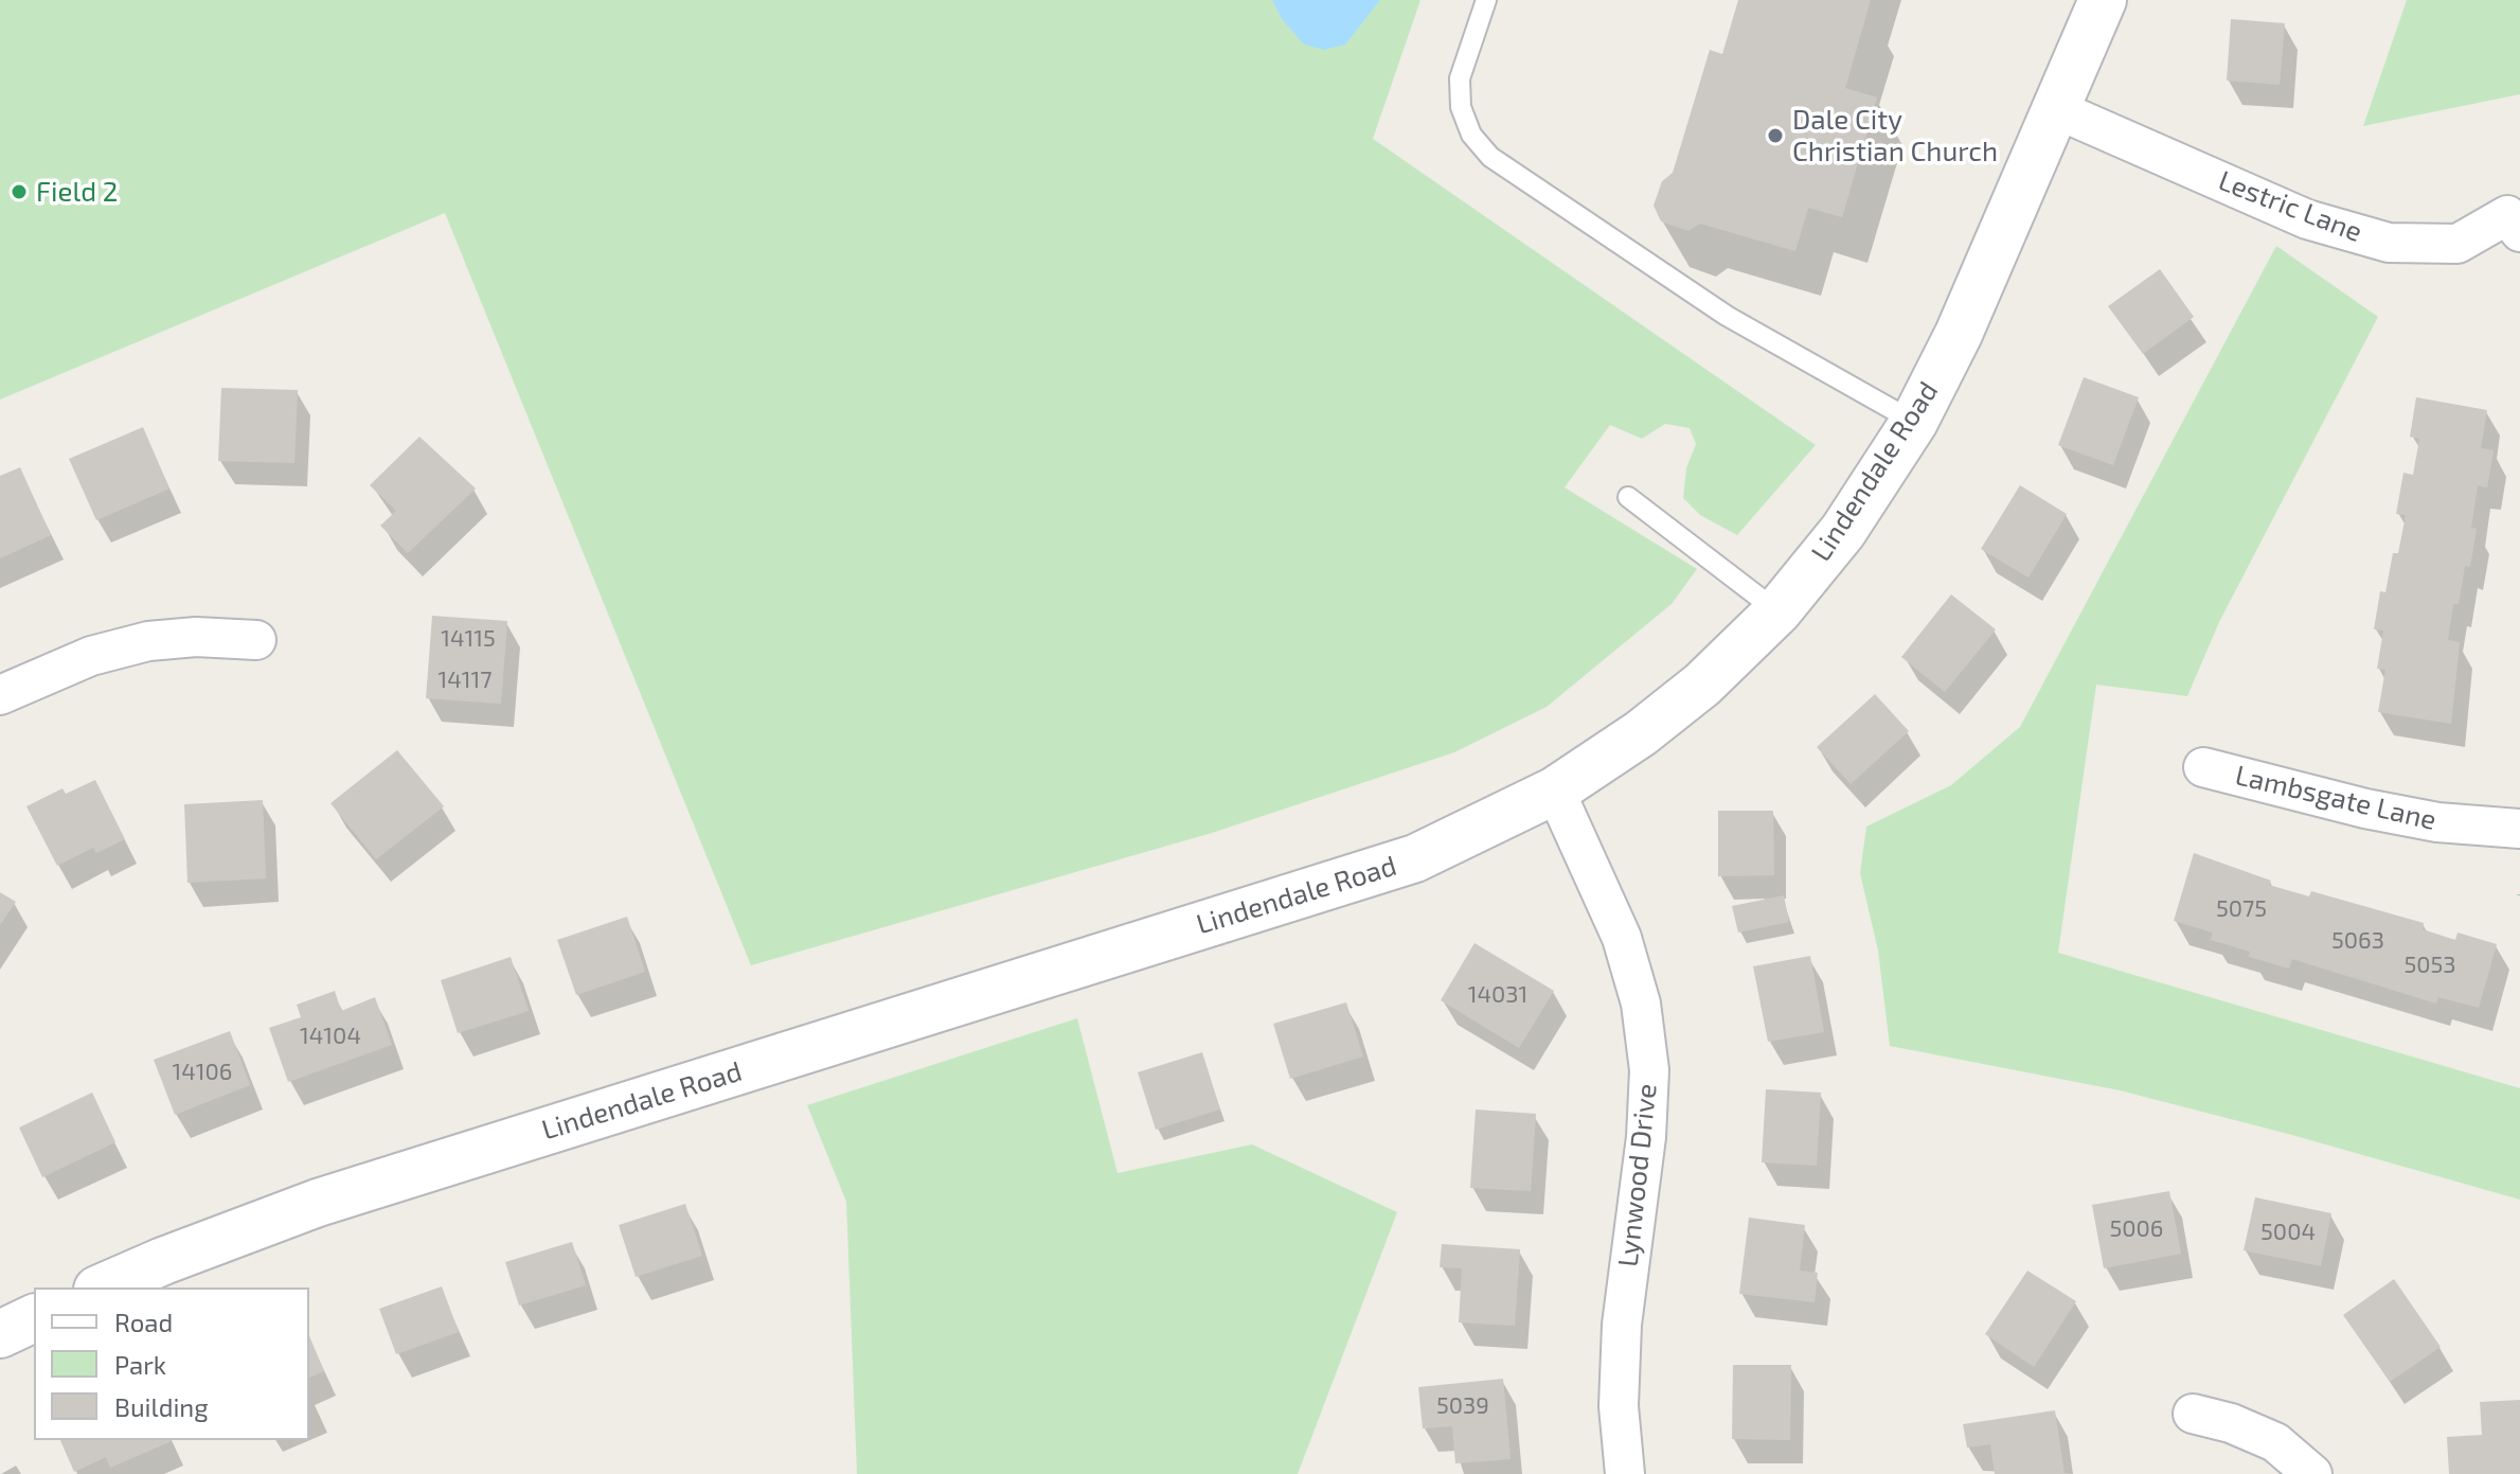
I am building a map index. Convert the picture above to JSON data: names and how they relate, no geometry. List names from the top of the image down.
{
  "streets": {
    "street": [
      "Lestric Lane",
      "Lindendale Road",
      "Lambsgate Lane",
      "Lynwood Drive"
    ]
  },
  "crossings": [
    ["Lestric Lane", "Lindendale Road"],
    ["Lindendale Road", "Lynwood Drive"]
  ],
  "places": ["Dale City Christian Church", "Field 2"],
  "house_numbers": [
    "14115",
    "14117",
    "5075",
    "5063",
    "5053",
    "14031",
    "14104",
    "14106",
    "5006",
    "5004",
    "5039"
  ],
  "legend": ["Road", "Park", "Building"]
}
